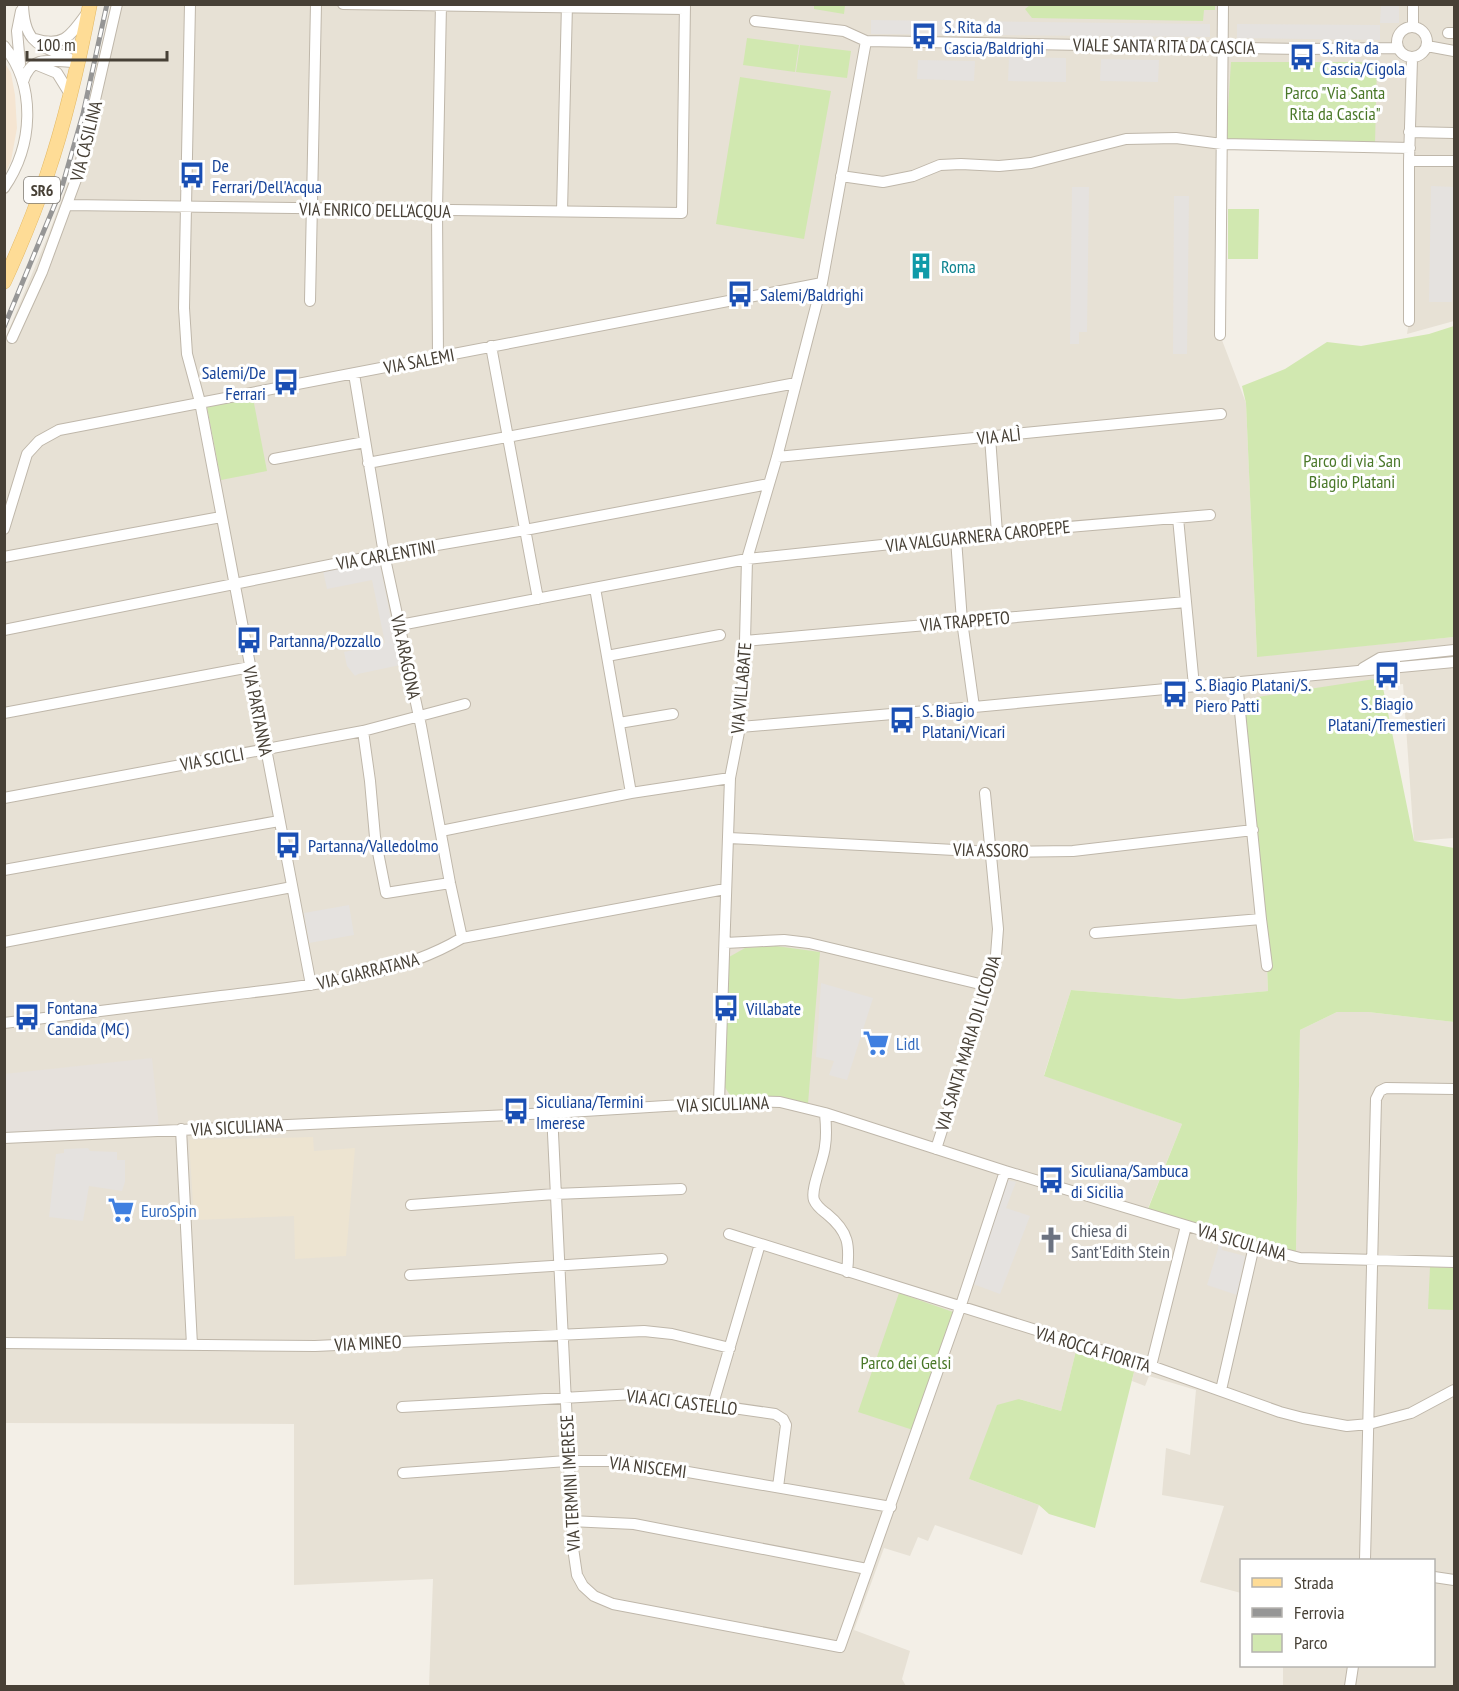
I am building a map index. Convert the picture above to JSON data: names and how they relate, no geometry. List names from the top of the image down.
{
  "streets": {
    "main road": ["VIA CASILINA", "SR6"],
    "street": [
      "VIALE SANTA RITA DA CASCIA",
      "VIA ENRICO DELL'ACQUA",
      "VIA SALEMI",
      "VIA ALÌ",
      "VIA VALGUARNERA CAROPEPE",
      "VIA CARLENTINI",
      "VIA TRAPPETO",
      "VIA ARAGONA",
      "VIA VILLABATE",
      "VIA PARTANNA",
      "VIA SCICLI",
      "VIA ASSORO",
      "VIA GIARRATANA",
      "VIA SANTA MARIA DI LICODIA",
      "VIA SICULIANA",
      "VIA MINEO",
      "VIA ROCCA FIORITA",
      "VIA ACI CASTELLO",
      "VIA NISCEMI",
      "VIA TERMINI IMERESE"
    ]
  },
  "crossings": [
    ["VIALE SANTA RITA DA CASCIA", "VIA VILLABATE"],
    ["VIA CASILINA", "VIA ENRICO DELL'ACQUA"],
    ["VIA ENRICO DELL'ACQUA", "VIA PARTANNA"],
    ["VIA SALEMI", "VIA ARAGONA"],
    ["VIA SALEMI", "VIA VILLABATE"],
    ["VIA SALEMI", "VIA PARTANNA"],
    ["VIA ALÌ", "VIA VILLABATE"],
    ["VIA VALGUARNERA CAROPEPE", "VIA ARAGONA"],
    ["VIA VALGUARNERA CAROPEPE", "VIA VILLABATE"],
    ["VIA CARLENTINI", "VIA ARAGONA"],
    ["VIA CARLENTINI", "VIA VILLABATE"],
    ["VIA CARLENTINI", "VIA PARTANNA"],
    ["VIA TRAPPETO", "VIA VILLABATE"],
    ["VIA ARAGONA", "VIA SCICLI"],
    ["VIA ARAGONA", "VIA GIARRATANA"],
    ["VIA VILLABATE", "VIA ASSORO"],
    ["VIA VILLABATE", "VIA GIARRATANA"],
    ["VIA VILLABATE", "VIA SICULIANA"],
    ["VIA PARTANNA", "VIA SCICLI"],
    ["VIA PARTANNA", "VIA GIARRATANA"],
    ["VIA ASSORO", "VIA SANTA MARIA DI LICODIA"],
    ["VIA SANTA MARIA DI LICODIA", "VIA SICULIANA"],
    ["VIA SICULIANA", "VIA TERMINI IMERESE"],
    ["VIA MINEO", "VIA TERMINI IMERESE"],
    ["VIA ACI CASTELLO", "VIA NISCEMI"],
    ["VIA ACI CASTELLO", "VIA TERMINI IMERESE"],
    ["VIA NISCEMI", "VIA TERMINI IMERESE"]
  ],
  "parks": ["Parco \"Via Santa Rita da Cascia\"", "Parco di via San Biagio Platani", "Parco dei Gelsi"],
  "places": {
    "bus stop": [
      "S. Rita da Cascia/Baldrighi",
      "S. Rita da Cascia/Cigola",
      "De Ferrari/Dell'Acqua",
      "Salemi/Baldrighi",
      "Salemi/De Ferrari",
      "Partanna/Pozzallo",
      "S. Biagio Platani/Tremestieri",
      "S. Biagio Platani/S. Piero Patti",
      "S. Biagio Platani/Vicari",
      "Partanna/Valledolmo",
      "Villabate",
      "Fontana Candida (MC)",
      "Siculiana/Termini Imerese",
      "Siculiana/Sambuca di Sicilia"
    ],
    "building": ["Roma"],
    "supermarket": ["Lidl", "EuroSpin"],
    "church": ["Chiesa di Sant'Edith Stein"]
  },
  "legend": ["Strada", "Ferrovia", "Parco"],
  "scale_bar": "100 m"
}
